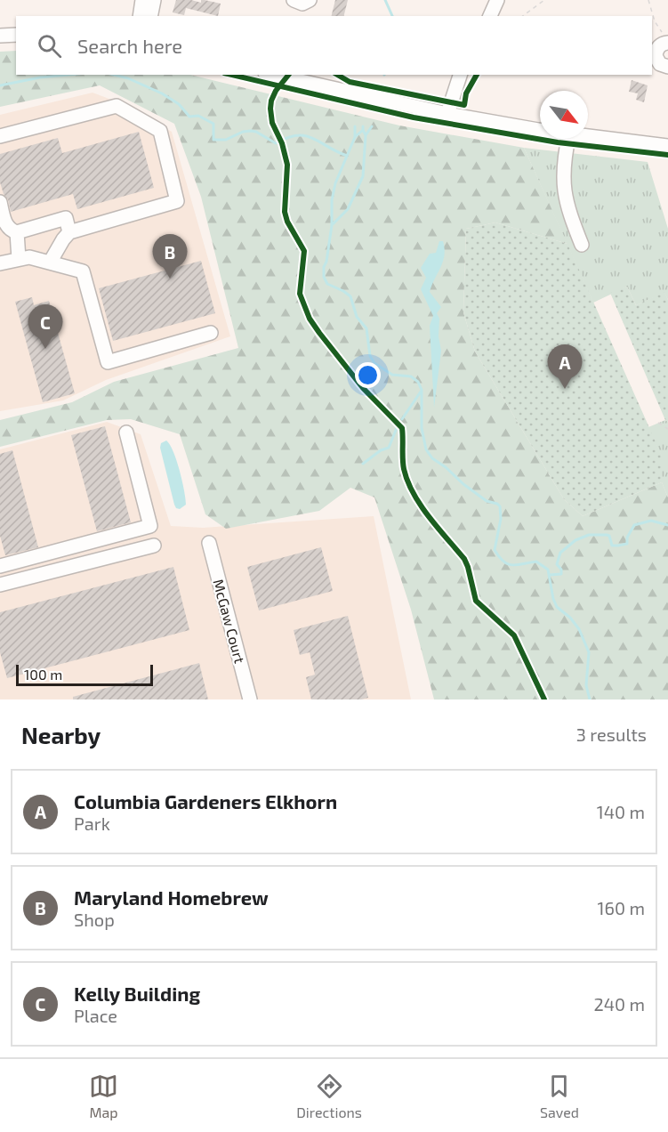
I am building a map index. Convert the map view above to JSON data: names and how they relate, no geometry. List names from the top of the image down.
{
  "streets": {
    "street": ["McGaw Court"]
  },
  "scale_bar": "100 m",
  "north": "bottom right",
  "page": {
    "search": "Search here",
    "pins": ["B", "C", "A"],
    "scale": "100 m",
    "heading": ["Nearby", "3 results"],
    "list": [
      {
        "mark": "A",
        "name": "Columbia Gardeners Elkhorn",
        "note": "Park",
        "value": "140 m"
      },
      {
        "mark": "B",
        "name": "Maryland Homebrew",
        "note": "Shop",
        "value": "160 m"
      },
      {
        "mark": "C",
        "name": "Kelly Building",
        "note": "Place",
        "value": "240 m"
      }
    ],
    "nav": ["Map", "Directions", "Saved"]
  }
}
